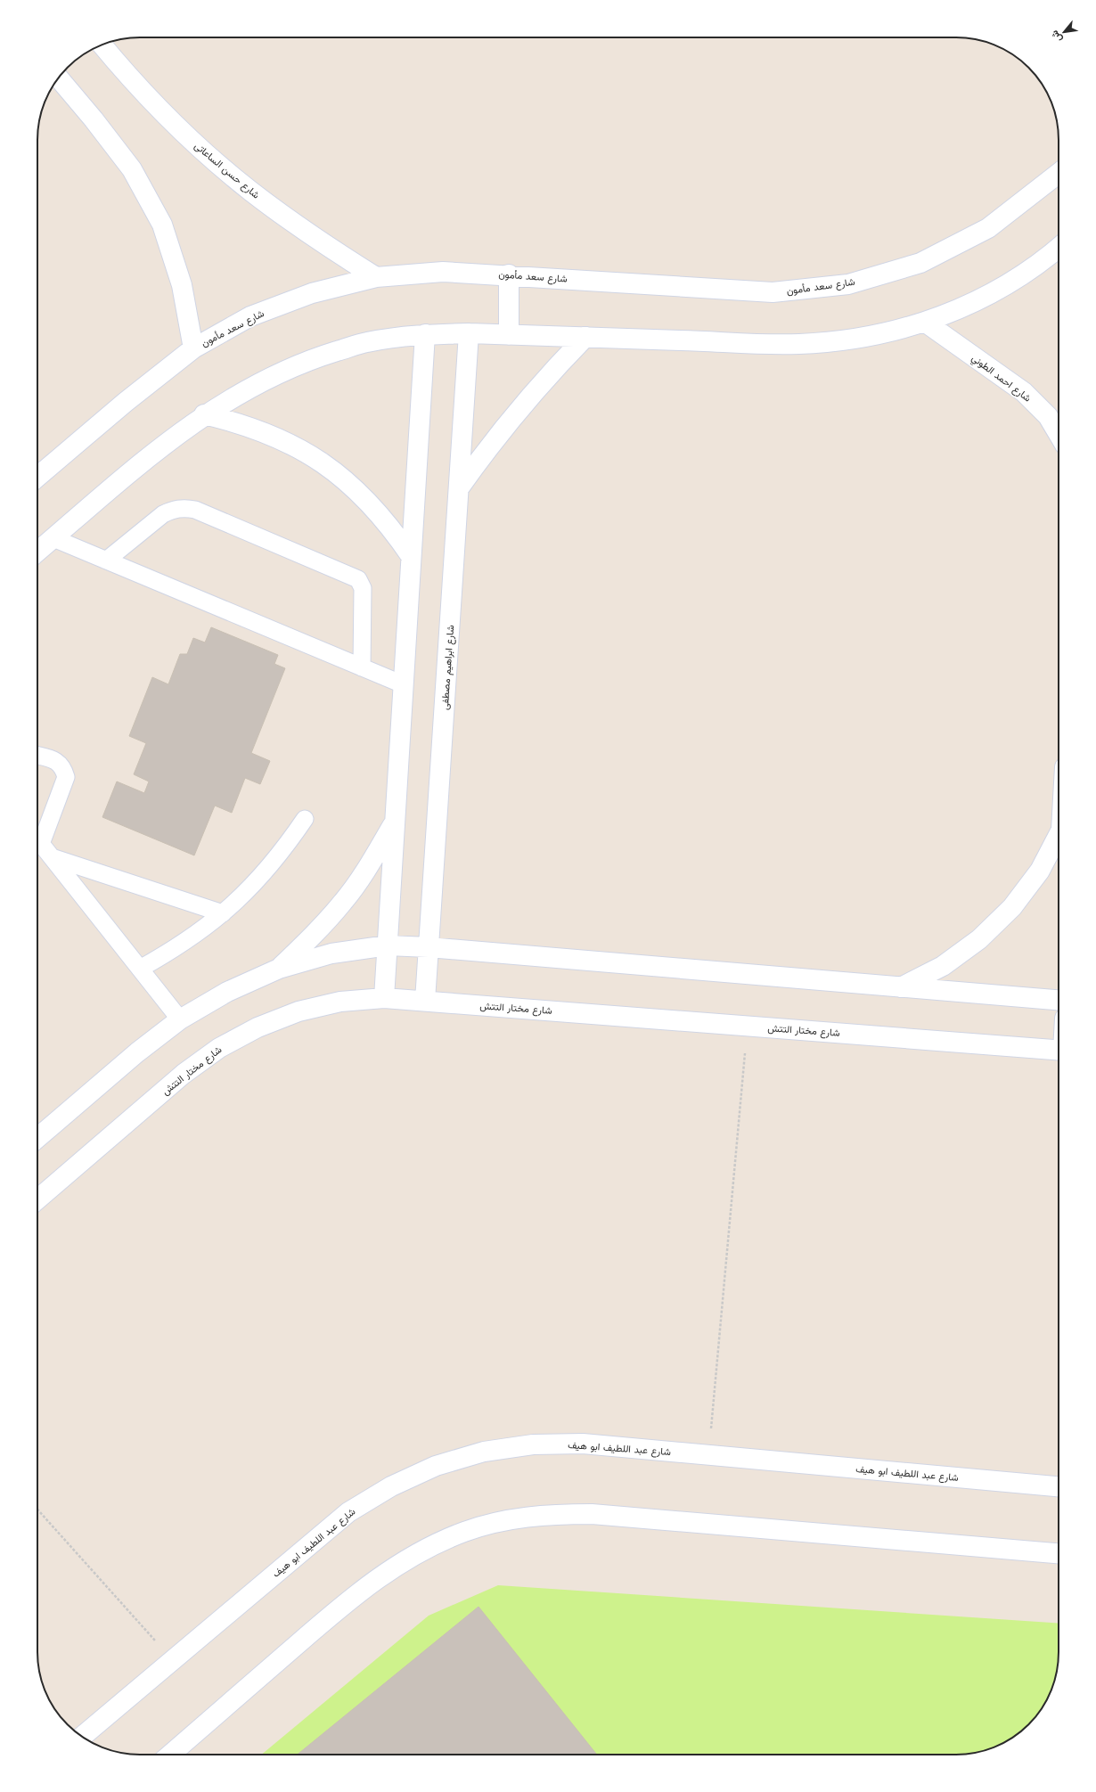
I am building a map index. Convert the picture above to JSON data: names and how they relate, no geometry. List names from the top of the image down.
{
  "streets": {
    "street": [
      "شارع حسن الساعاتى",
      "شارع سعد مأمون",
      "شارع احمد الطوني",
      "شارع ابراهيم مصطفى",
      "شارع مختار التتش",
      "شارع عبد اللطيف ابو هيف"
    ]
  },
  "crossings": [
    ["شارع حسن الساعاتى", "شارع سعد مأمون"],
    ["شارع ابراهيم مصطفى", "شارع مختار التتش"]
  ],
  "north": "bottom left"
}
